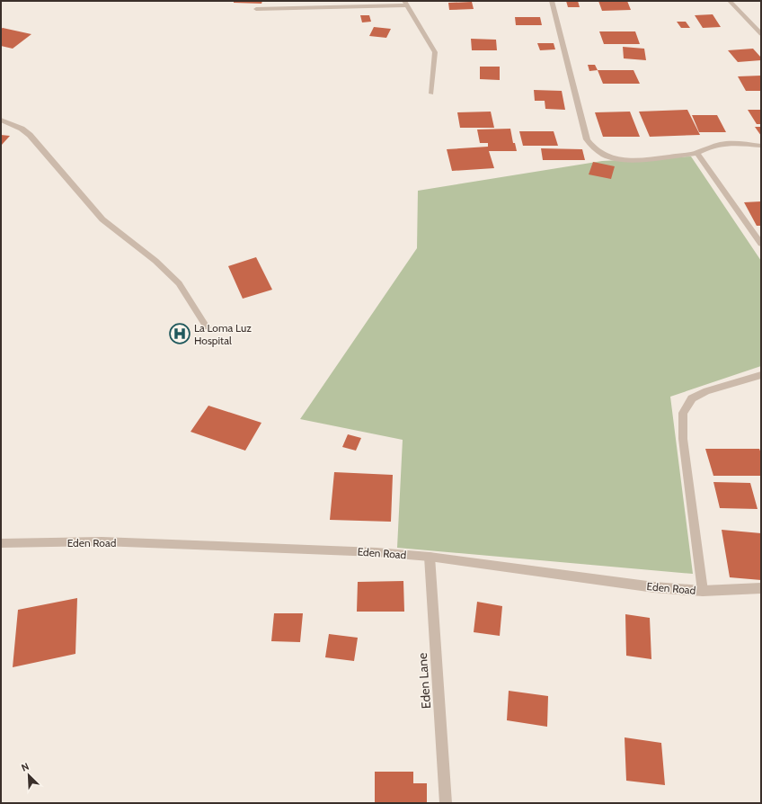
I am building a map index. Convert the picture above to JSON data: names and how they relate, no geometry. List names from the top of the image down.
{
  "streets": {
    "street": ["Eden Road", "Eden Lane"]
  },
  "crossings": [
    ["Eden Road", "Eden Lane"]
  ],
  "places": {
    "hospital": ["La Loma Luz Hospital"]
  },
  "north": "top left"
}
